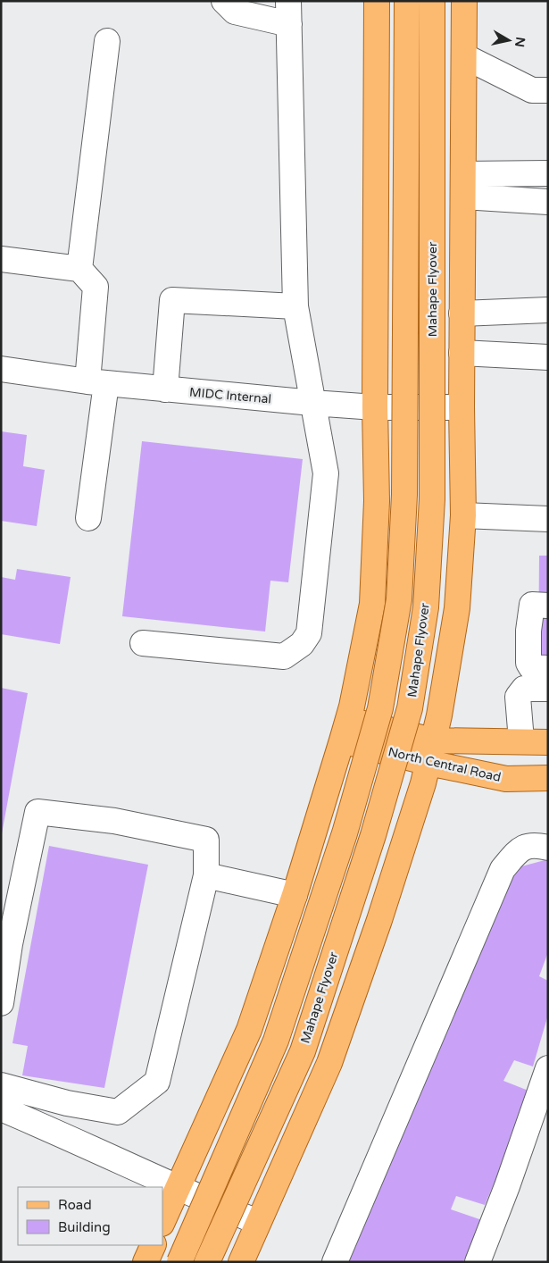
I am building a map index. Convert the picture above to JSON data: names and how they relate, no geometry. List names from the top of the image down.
{
  "streets": {
    "main road": ["Mahape Flyover", "North Central Road"],
    "street": ["MIDC Internal"]
  },
  "legend": ["Road", "Building"],
  "north": "right"
}
